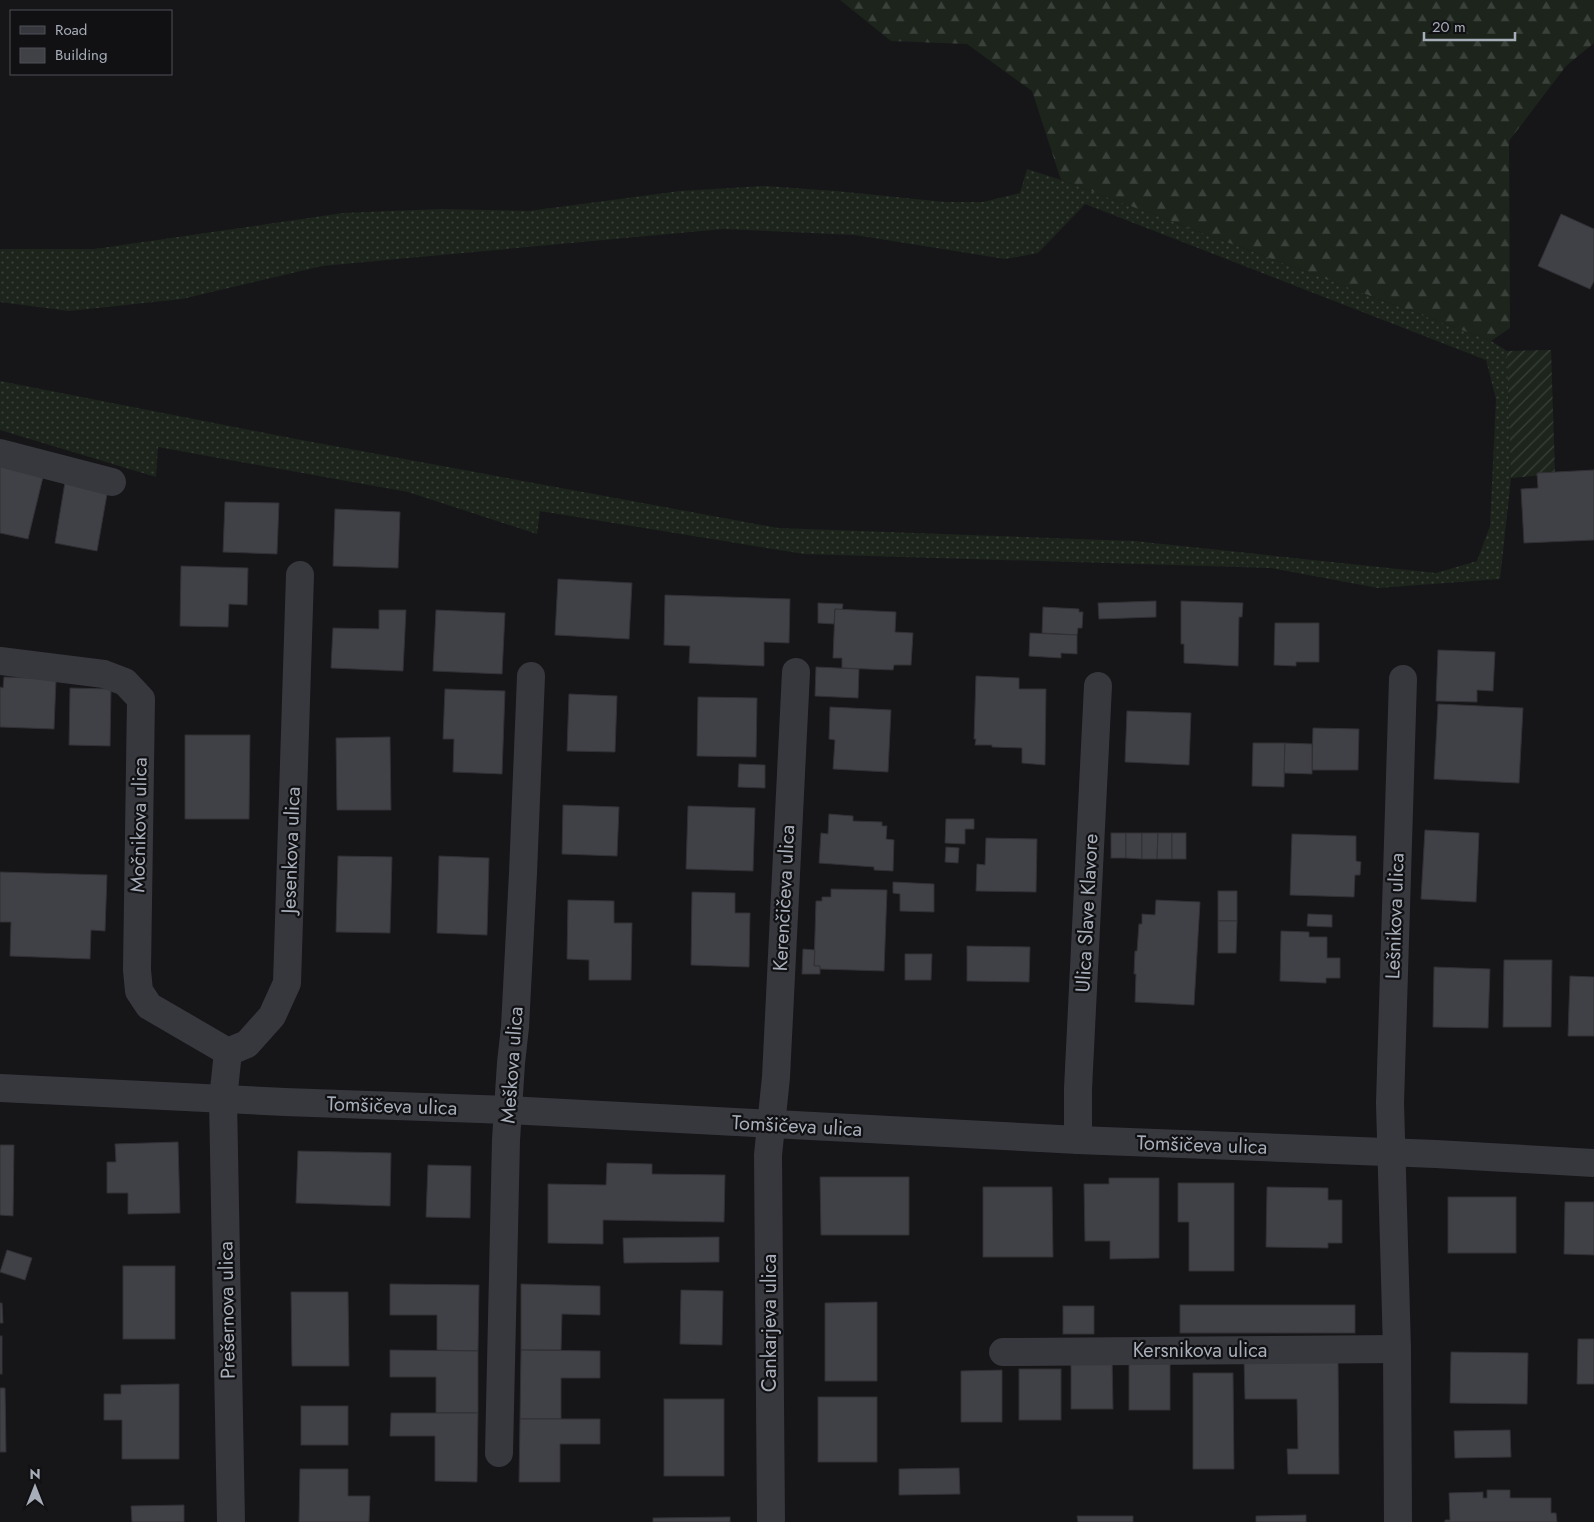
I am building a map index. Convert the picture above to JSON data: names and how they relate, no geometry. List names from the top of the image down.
{
  "streets": {
    "street": [
      "Močnikova ulica",
      "Jesenkova ulica",
      "Kerenčičeva ulica",
      "Ulica Slave Klavore",
      "Lešnikova ulica",
      "Meškova ulica",
      "Tomšičeva ulica",
      "Prešernova ulica",
      "Cankarjeva ulica",
      "Kersnikova ulica"
    ]
  },
  "crossings": [
    ["Močnikova ulica", "Jesenkova ulica"],
    ["Kerenčičeva ulica", "Tomšičeva ulica"],
    ["Kerenčičeva ulica", "Cankarjeva ulica"],
    ["Ulica Slave Klavore", "Tomšičeva ulica"],
    ["Lešnikova ulica", "Tomšičeva ulica"],
    ["Meškova ulica", "Tomšičeva ulica"],
    ["Tomšičeva ulica", "Prešernova ulica"],
    ["Tomšičeva ulica", "Cankarjeva ulica"]
  ],
  "legend": ["Road", "Building"],
  "scale_bar": "20 m",
  "north": "top"
}
